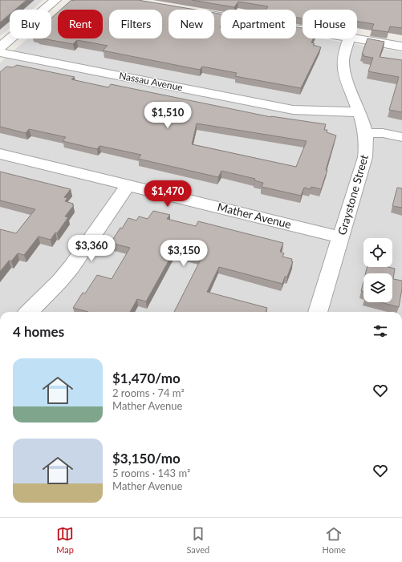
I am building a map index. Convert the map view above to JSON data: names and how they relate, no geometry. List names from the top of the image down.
{
  "streets": {
    "street": ["Nassau Avenue", "Graystone Street", "Mather Avenue"]
  },
  "crossings": [
    ["Nassau Avenue", "Graystone Street"],
    ["Graystone Street", "Mather Avenue"]
  ],
  "page": {
    "chip": [
      "Buy",
      "Rent",
      "Filters",
      "New",
      "Apartment",
      "House"
    ],
    "price": [
      "$1,510",
      "$1,470",
      "$3,360",
      "$3,150"
    ],
    "heading": "4 homes",
    "list": [
      {
        "name": "$1,470/mo",
        "note": "2 rooms · 74 m² · Mather Avenue"
      },
      {
        "name": "$3,150/mo",
        "note": "5 rooms · 143 m² · Mather Avenue"
      }
    ],
    "tabs": ["Map", "Saved", "Home"]
  }
}
